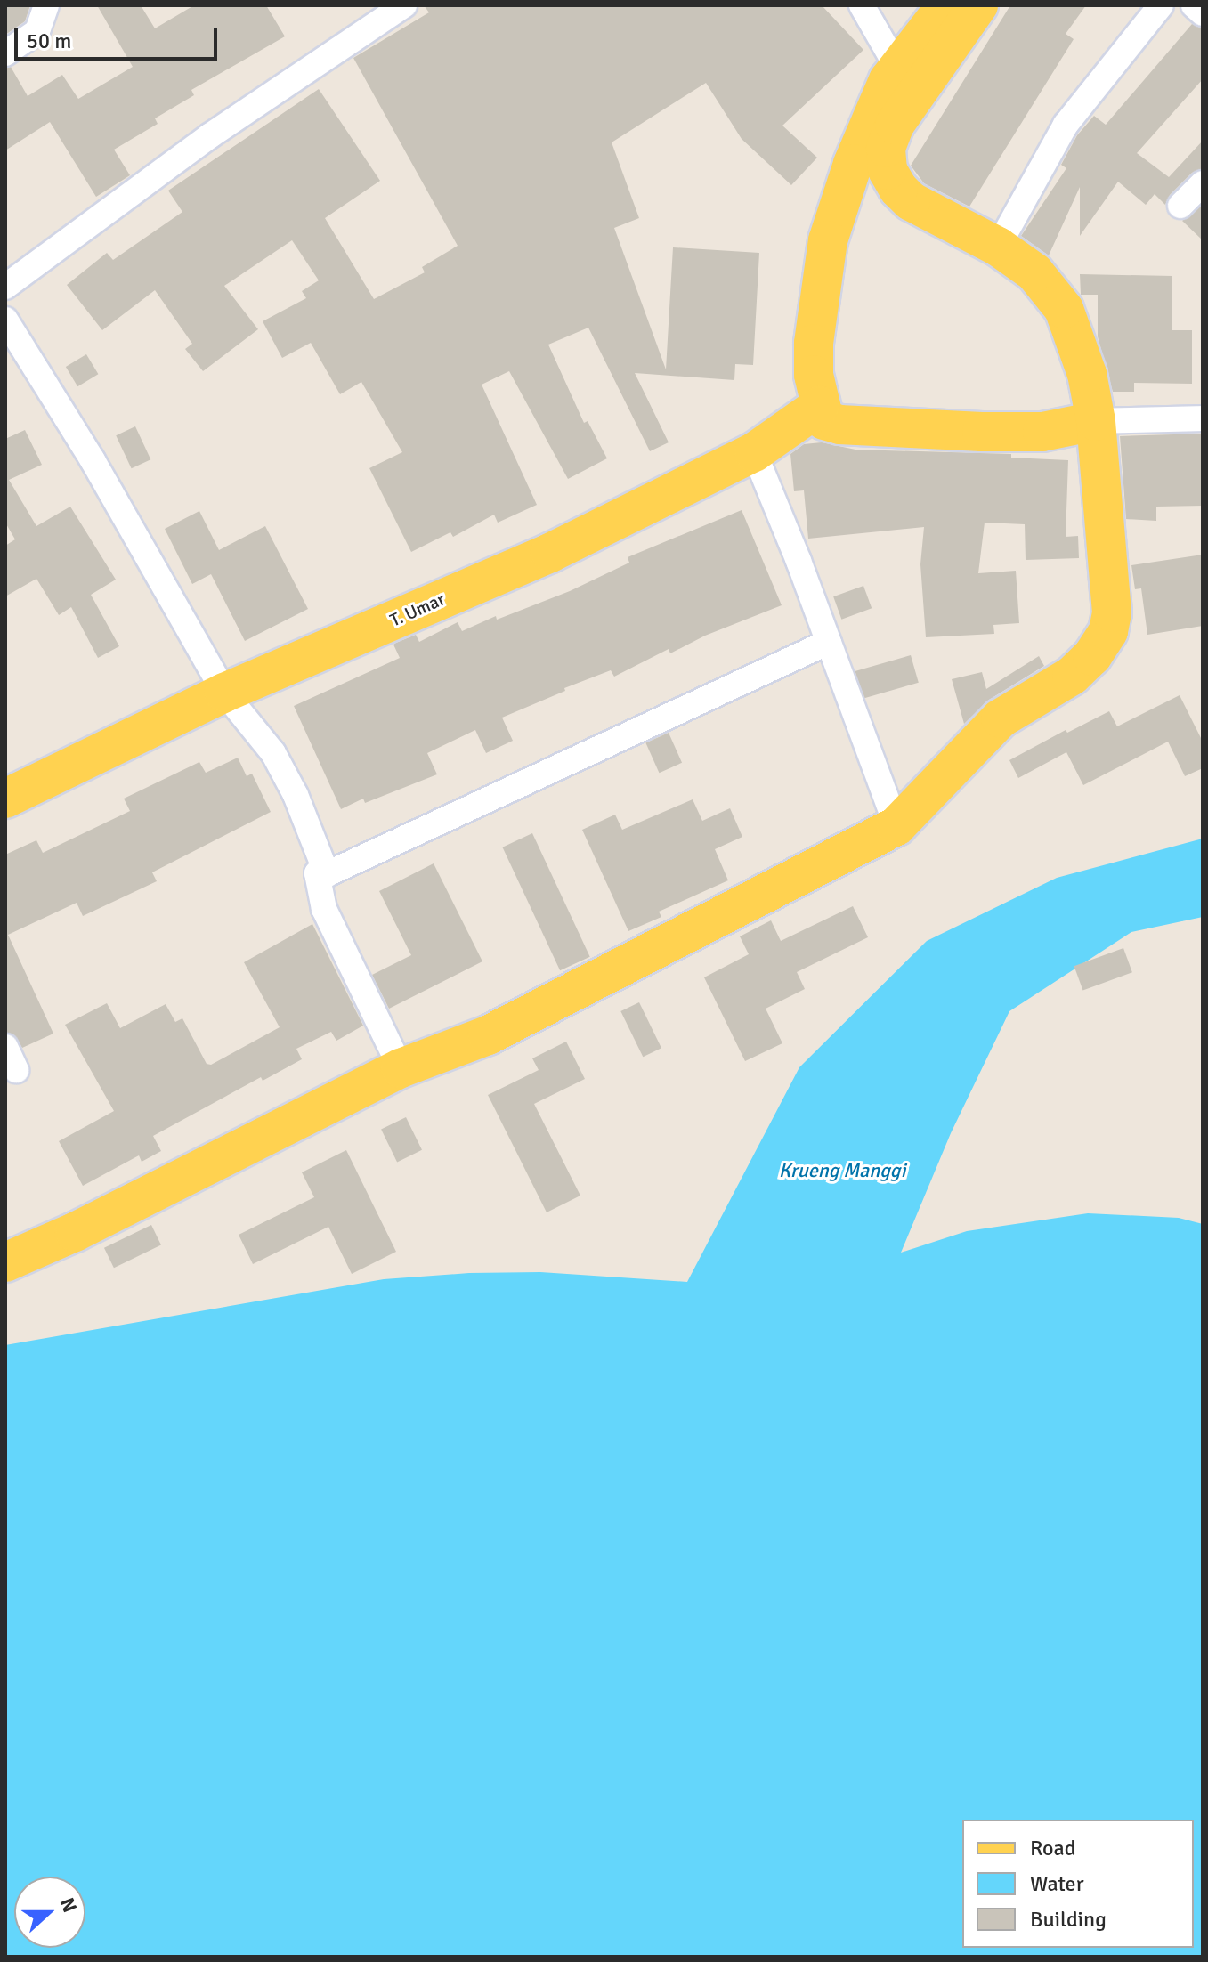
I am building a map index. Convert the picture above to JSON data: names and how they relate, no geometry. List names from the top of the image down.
{
  "streets": {
    "main road": ["T. Umar"]
  },
  "water": ["Krueng Manggi"],
  "legend": ["Road", "Water", "Building"],
  "scale_bar": "50 m",
  "north": "right"
}
